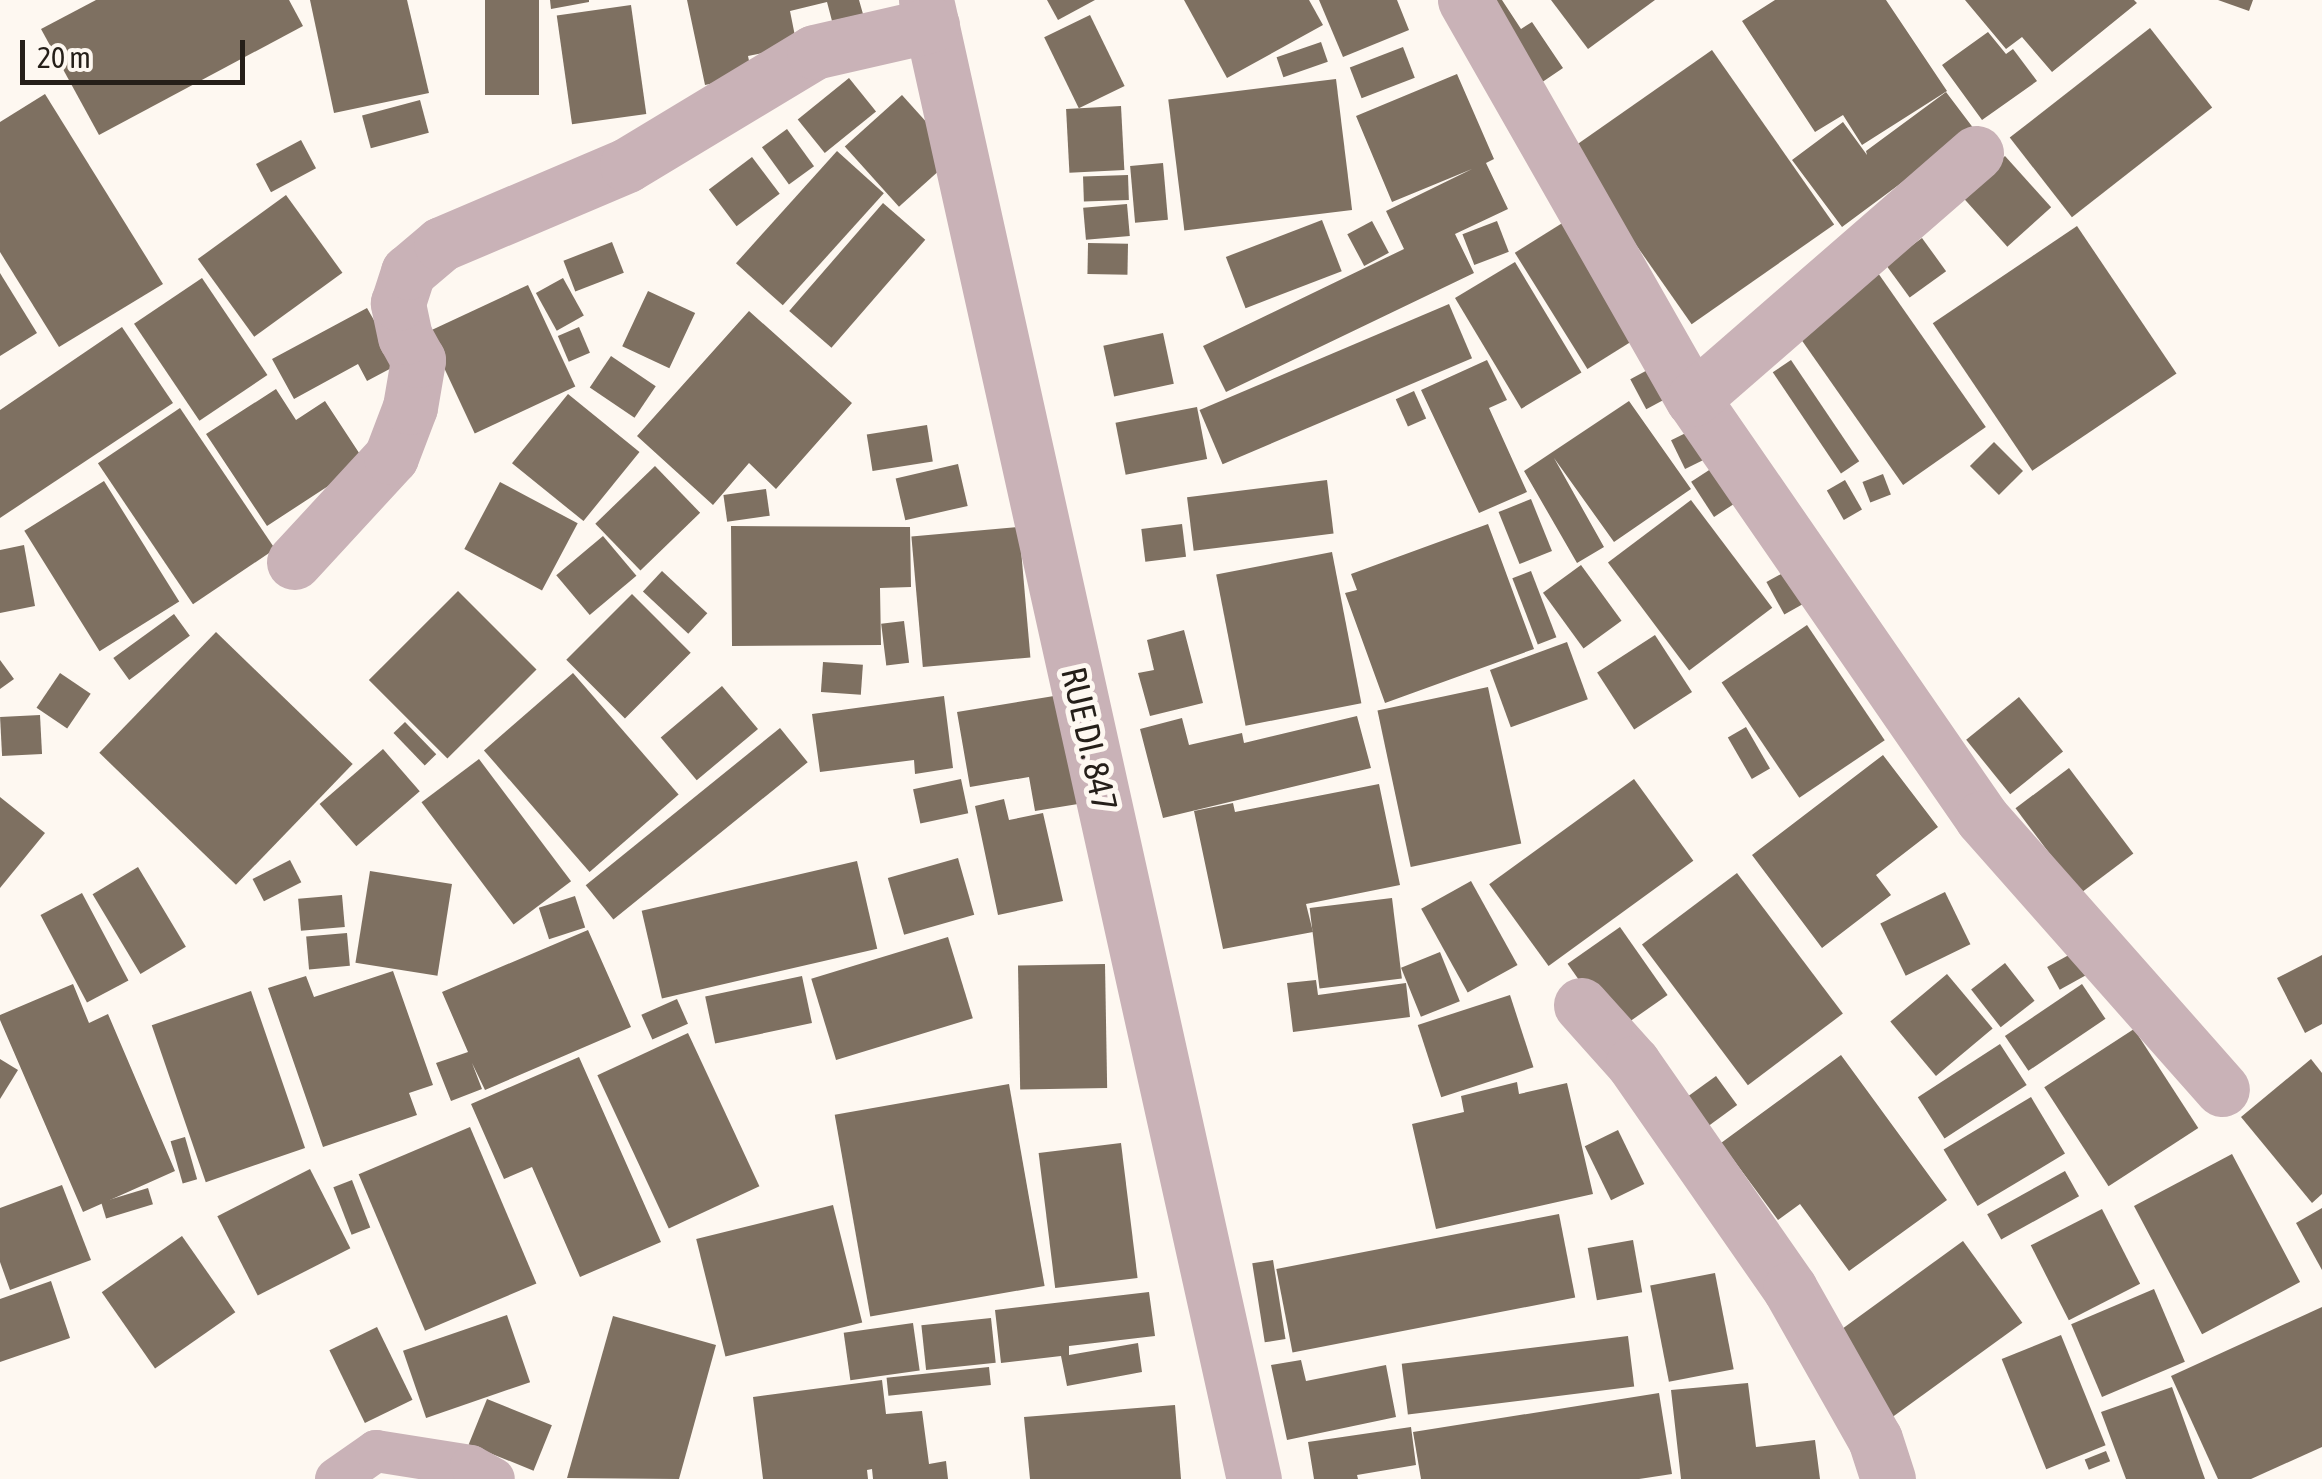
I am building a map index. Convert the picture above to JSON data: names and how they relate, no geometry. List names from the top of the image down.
{
  "streets": {
    "street": ["RUE DI. 847"]
  },
  "scale_bar": "20 m"
}
